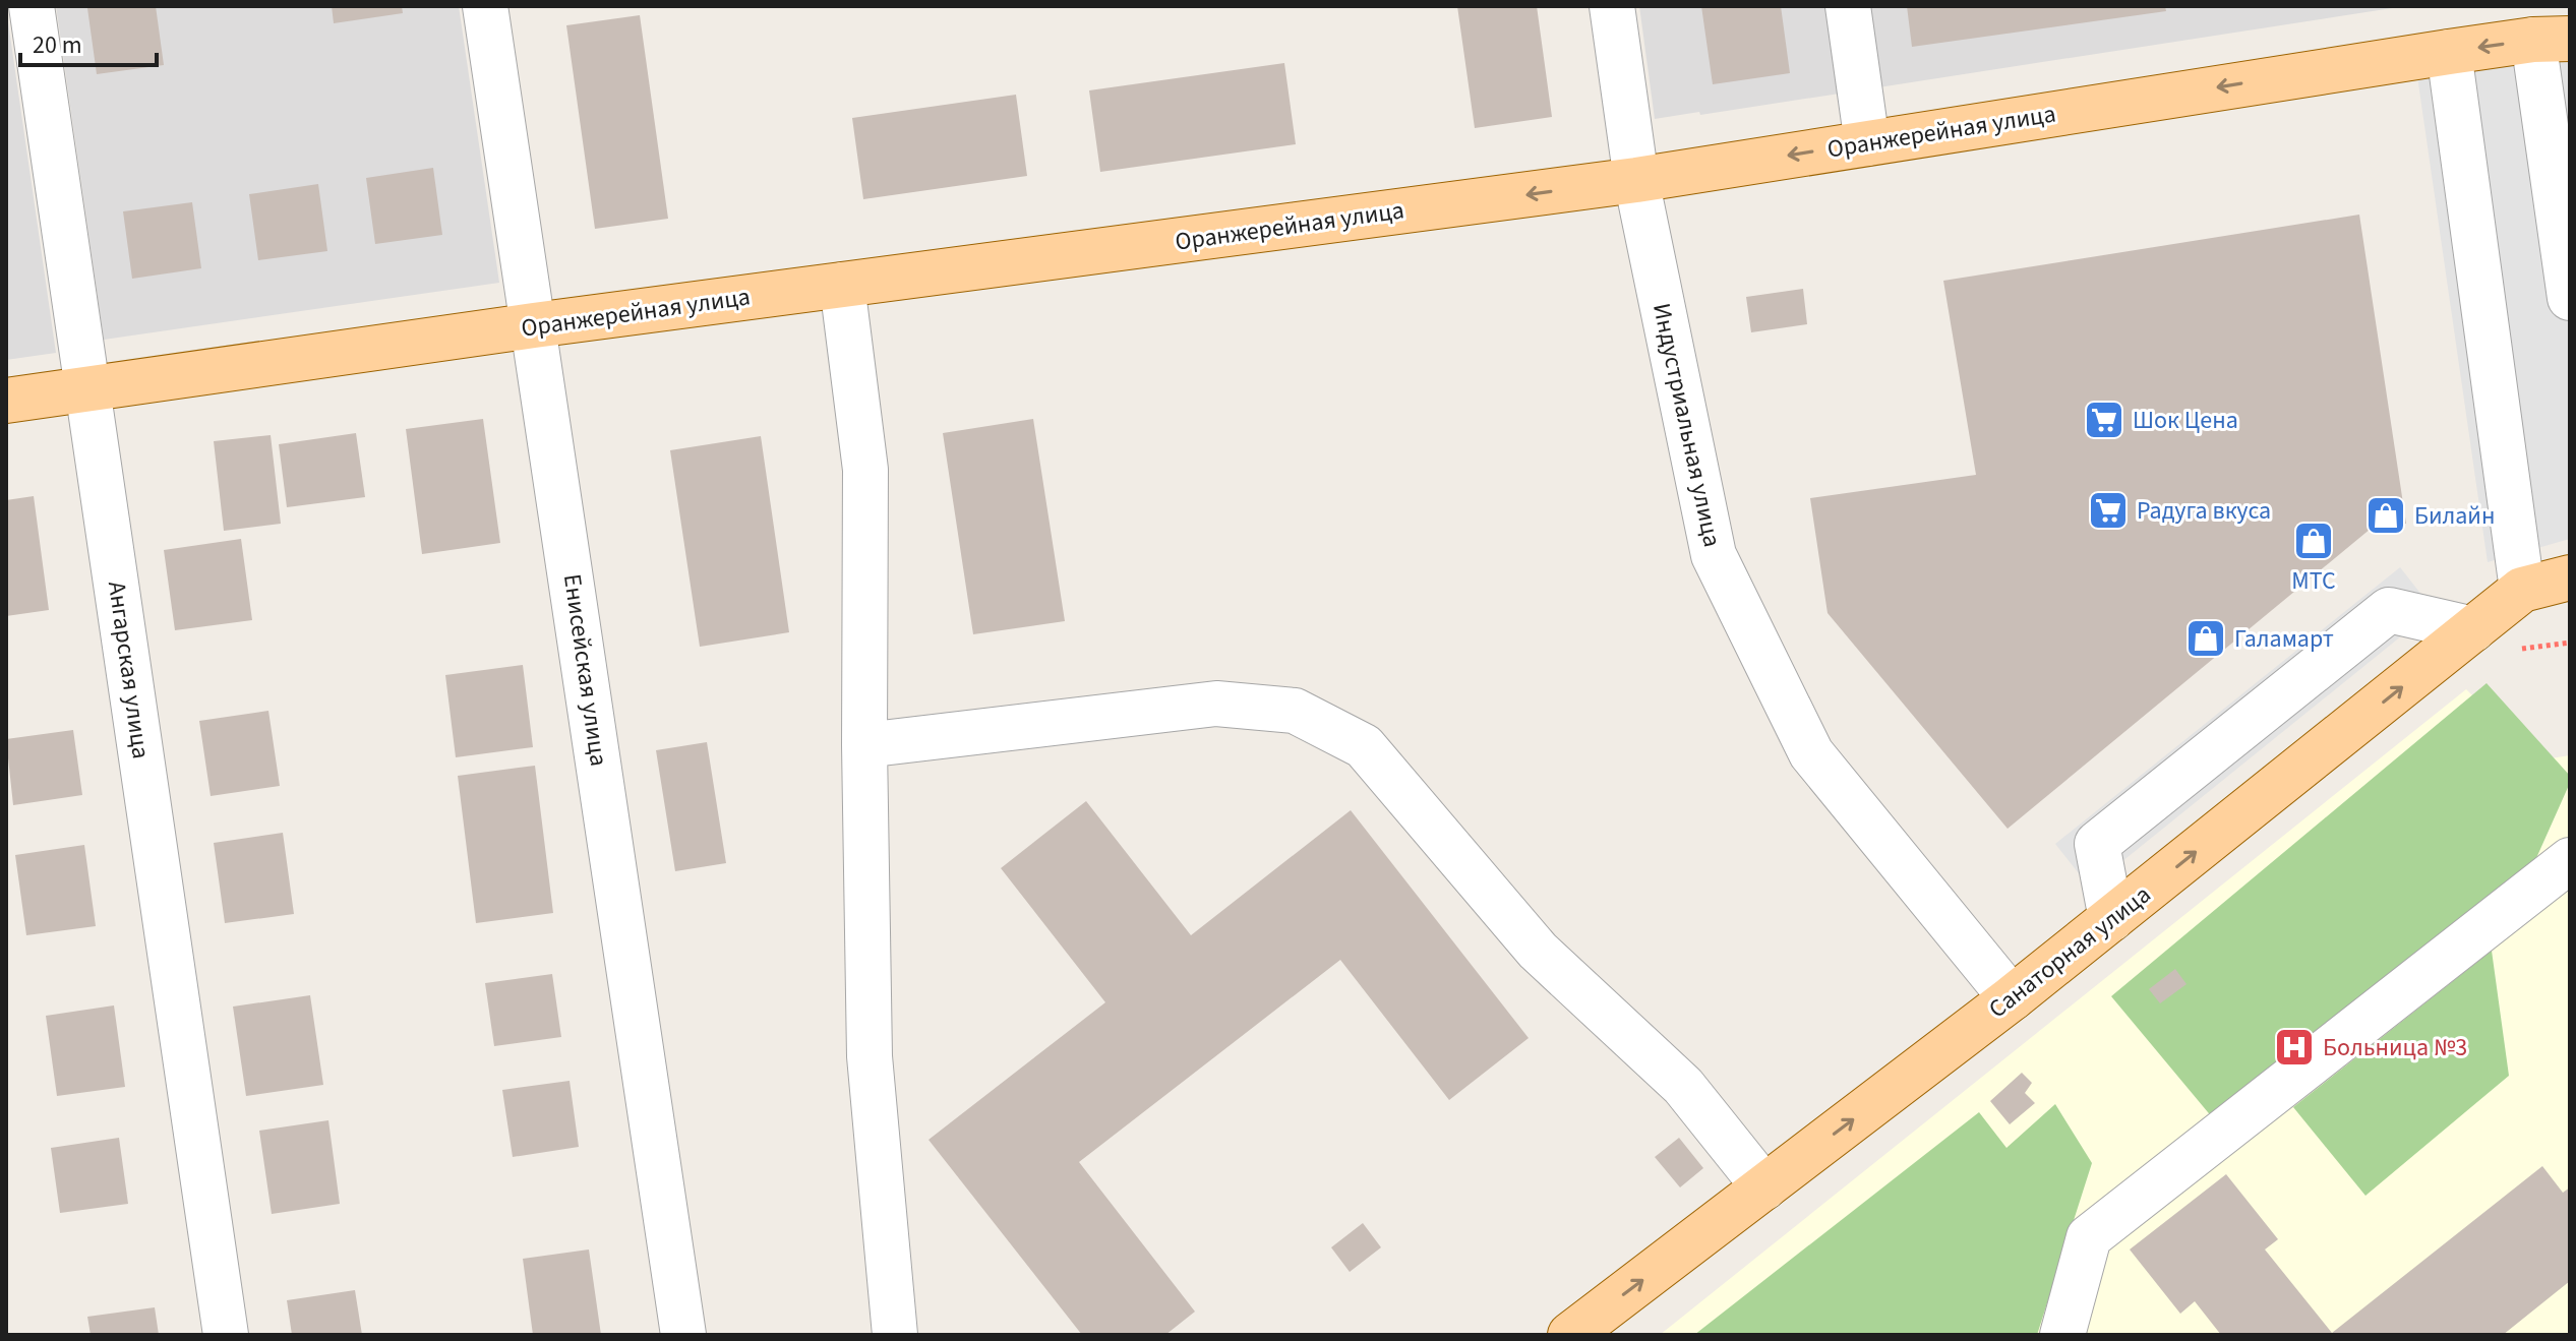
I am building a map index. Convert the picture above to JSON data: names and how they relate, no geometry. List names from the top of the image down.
{
  "streets": {
    "main road": ["Оранжерейная улица", "Санаторная улица"],
    "street": ["Индустриальная улица", "Ангарская улица", "Енисейская улица"]
  },
  "crossings": [
    ["Оранжерейная улица", "Индустриальная улица"],
    ["Оранжерейная улица", "Ангарская улица"],
    ["Оранжерейная улица", "Енисейская улица"],
    ["Индустриальная улица", "Санаторная улица"]
  ],
  "one_way": ["Оранжерейная улица", "Санаторная улица"],
  "places": {
    "supermarket": ["Шок Цена", "Радуга вкуса"],
    "shop": ["Билайн", "МТС", "Галамарт"],
    "hospital": ["Больница №3"]
  },
  "scale_bar": "20 m"
}
